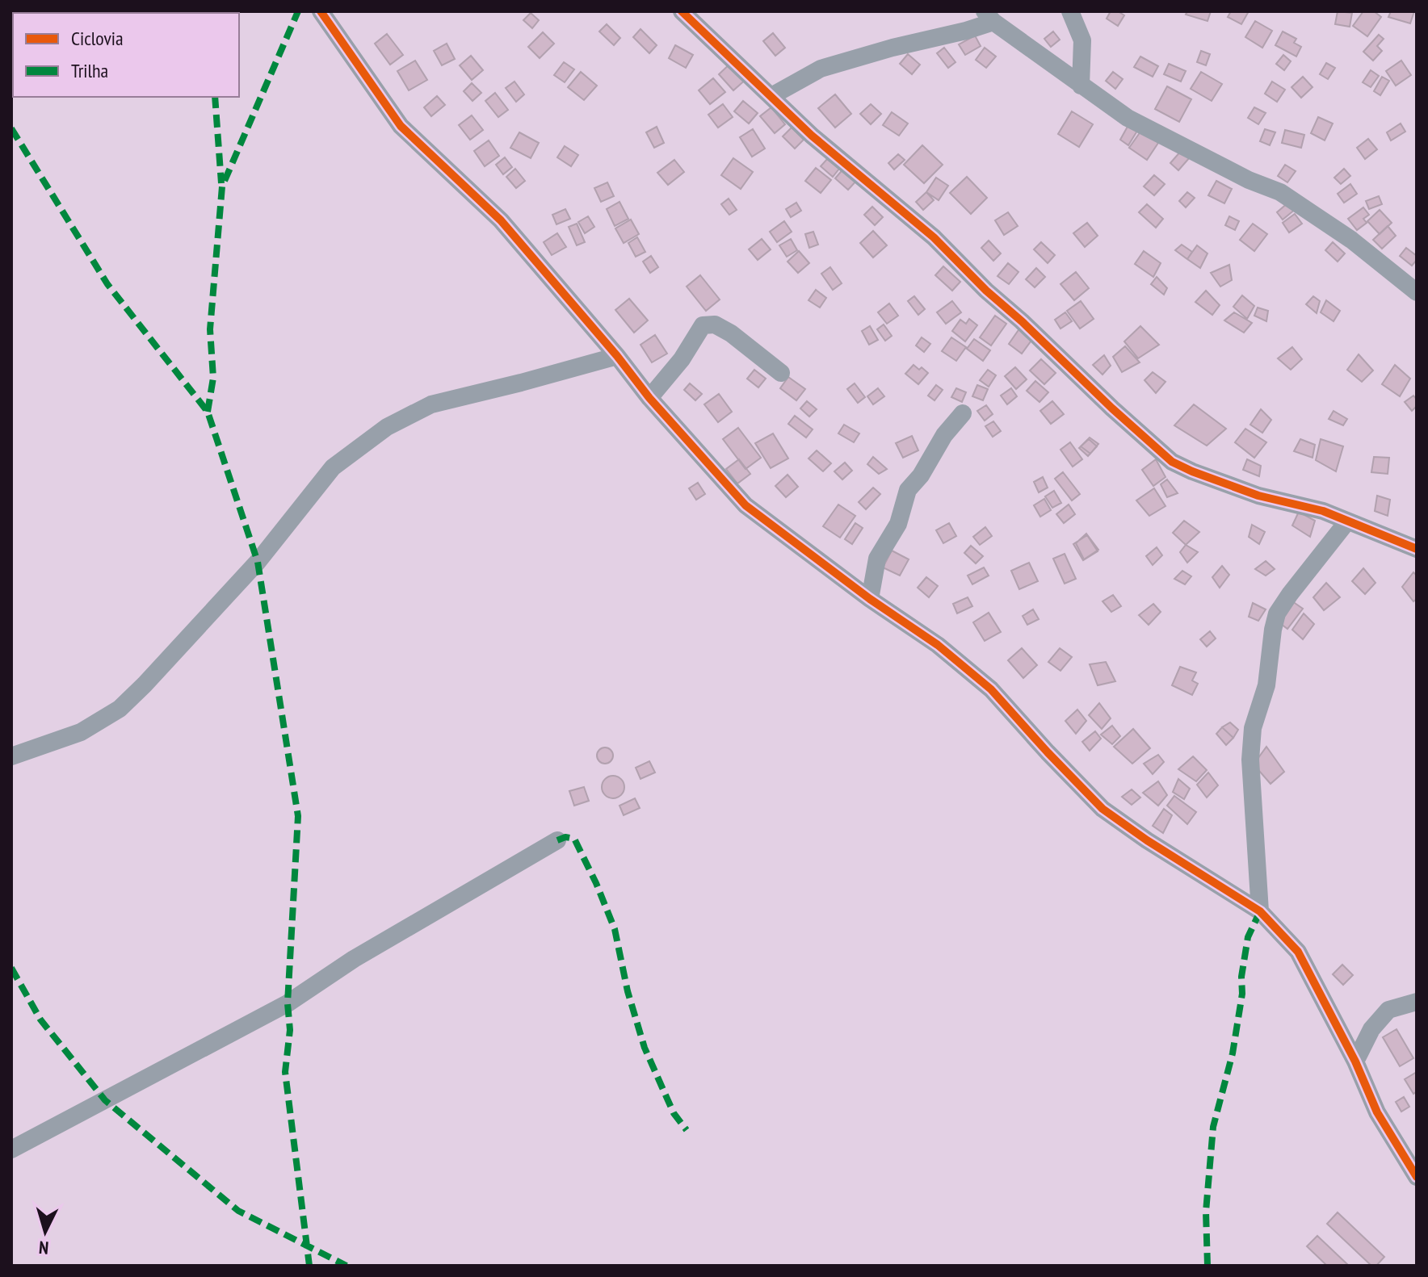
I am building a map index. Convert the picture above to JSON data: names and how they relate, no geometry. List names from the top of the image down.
{
  "legend": ["Ciclovia", "Trilha"],
  "north": "bottom"
}
